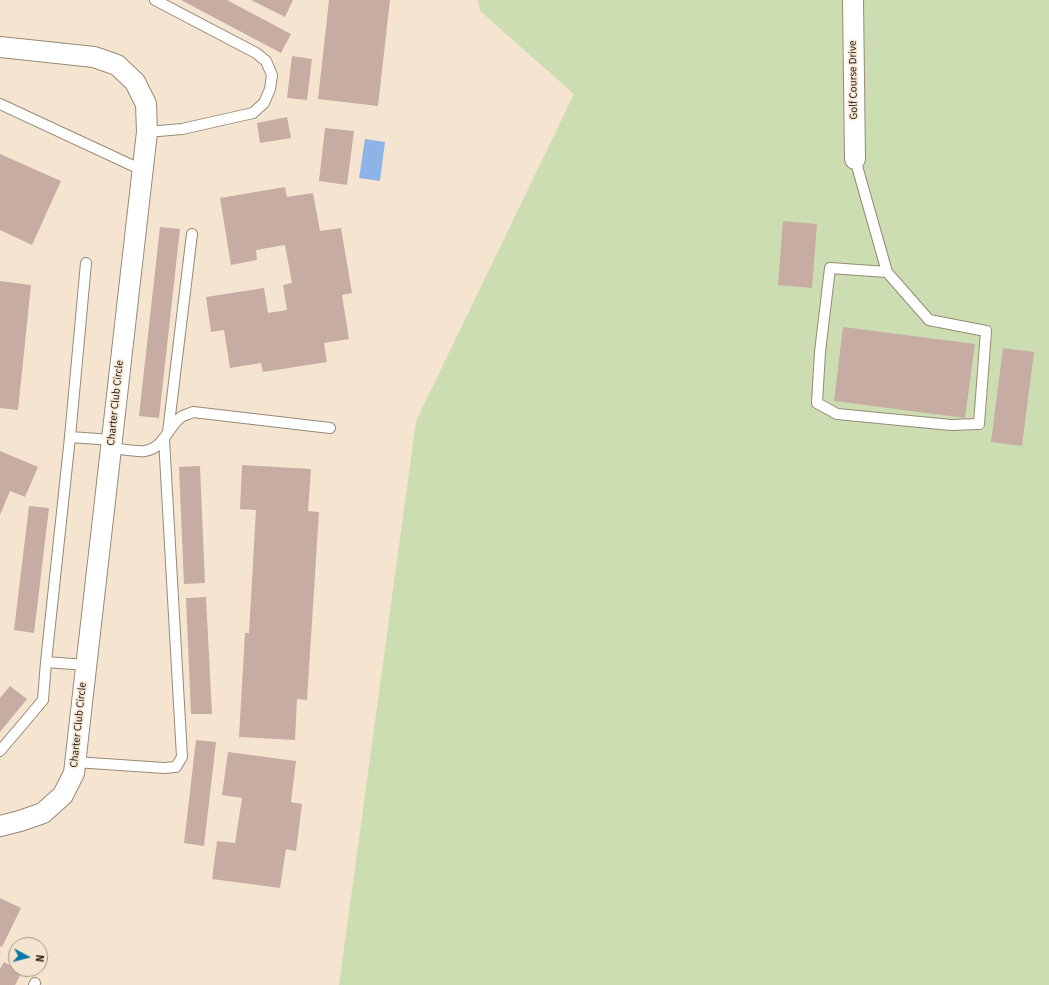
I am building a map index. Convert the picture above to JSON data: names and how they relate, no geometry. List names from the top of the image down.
{
  "streets": {
    "street": ["Golf Course Drive", "Charter Club Circle"]
  },
  "north": "right"
}
